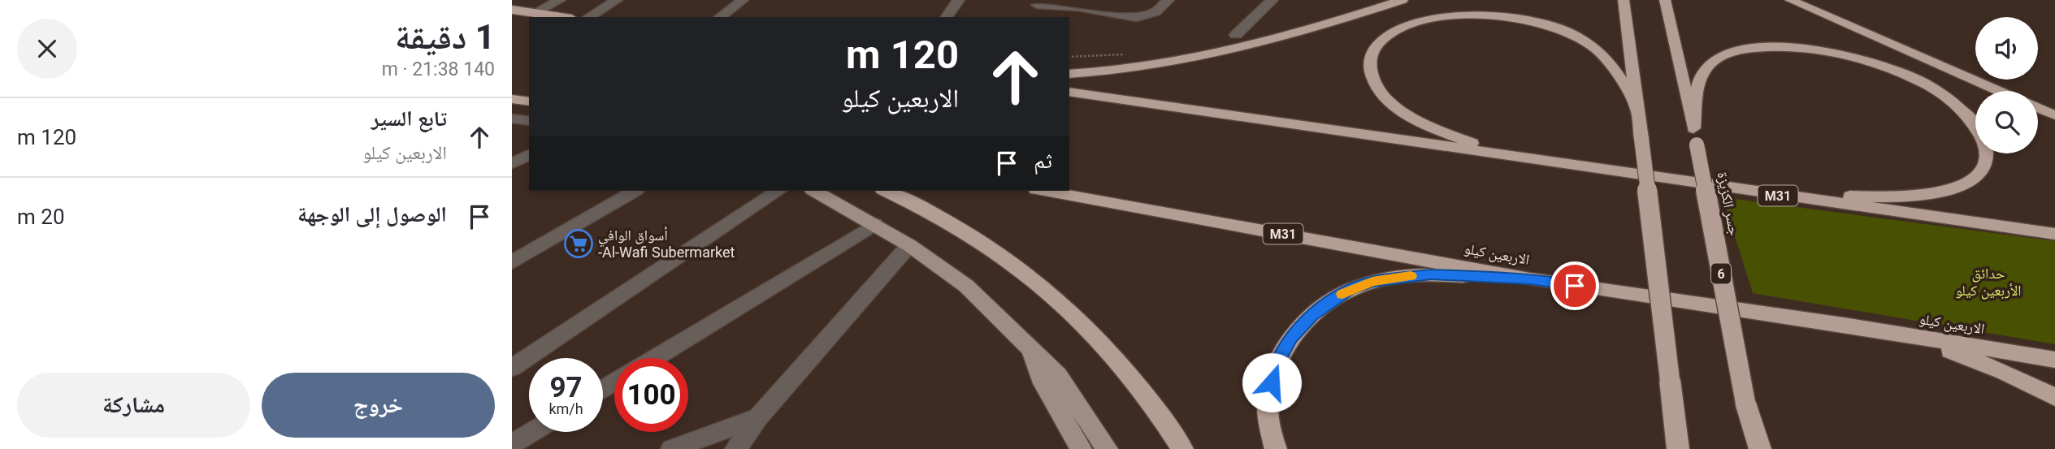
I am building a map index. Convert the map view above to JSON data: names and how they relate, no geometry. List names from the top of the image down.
{
  "streets": {
    "highway": [
      "M31",
      "جسر الكزيزة",
      "الاربعين كيلو",
      "6"
    ]
  },
  "parks": ["حدائق الأربعين كيلو"],
  "places": {
    "supermarket": ["أسواق الوافي -Al-Wafi Subermarket"]
  },
  "page": {
    "heading": ["1 دقيقة", "140 m · 21:38"],
    "turn": ["120 m", "الاربعين كيلو"],
    "list": [
      {
        "name": "تابع السير",
        "note": "الاربعين كيلو",
        "value": "120 m"
      },
      {
        "name": "الوصول إلى الوجهة",
        "value": "20 m"
      }
    ],
    "then": "ثم",
    "speed": "97 km/h",
    "limit": "100",
    "buttons": ["خروج", "مشاركة"]
  }
}
